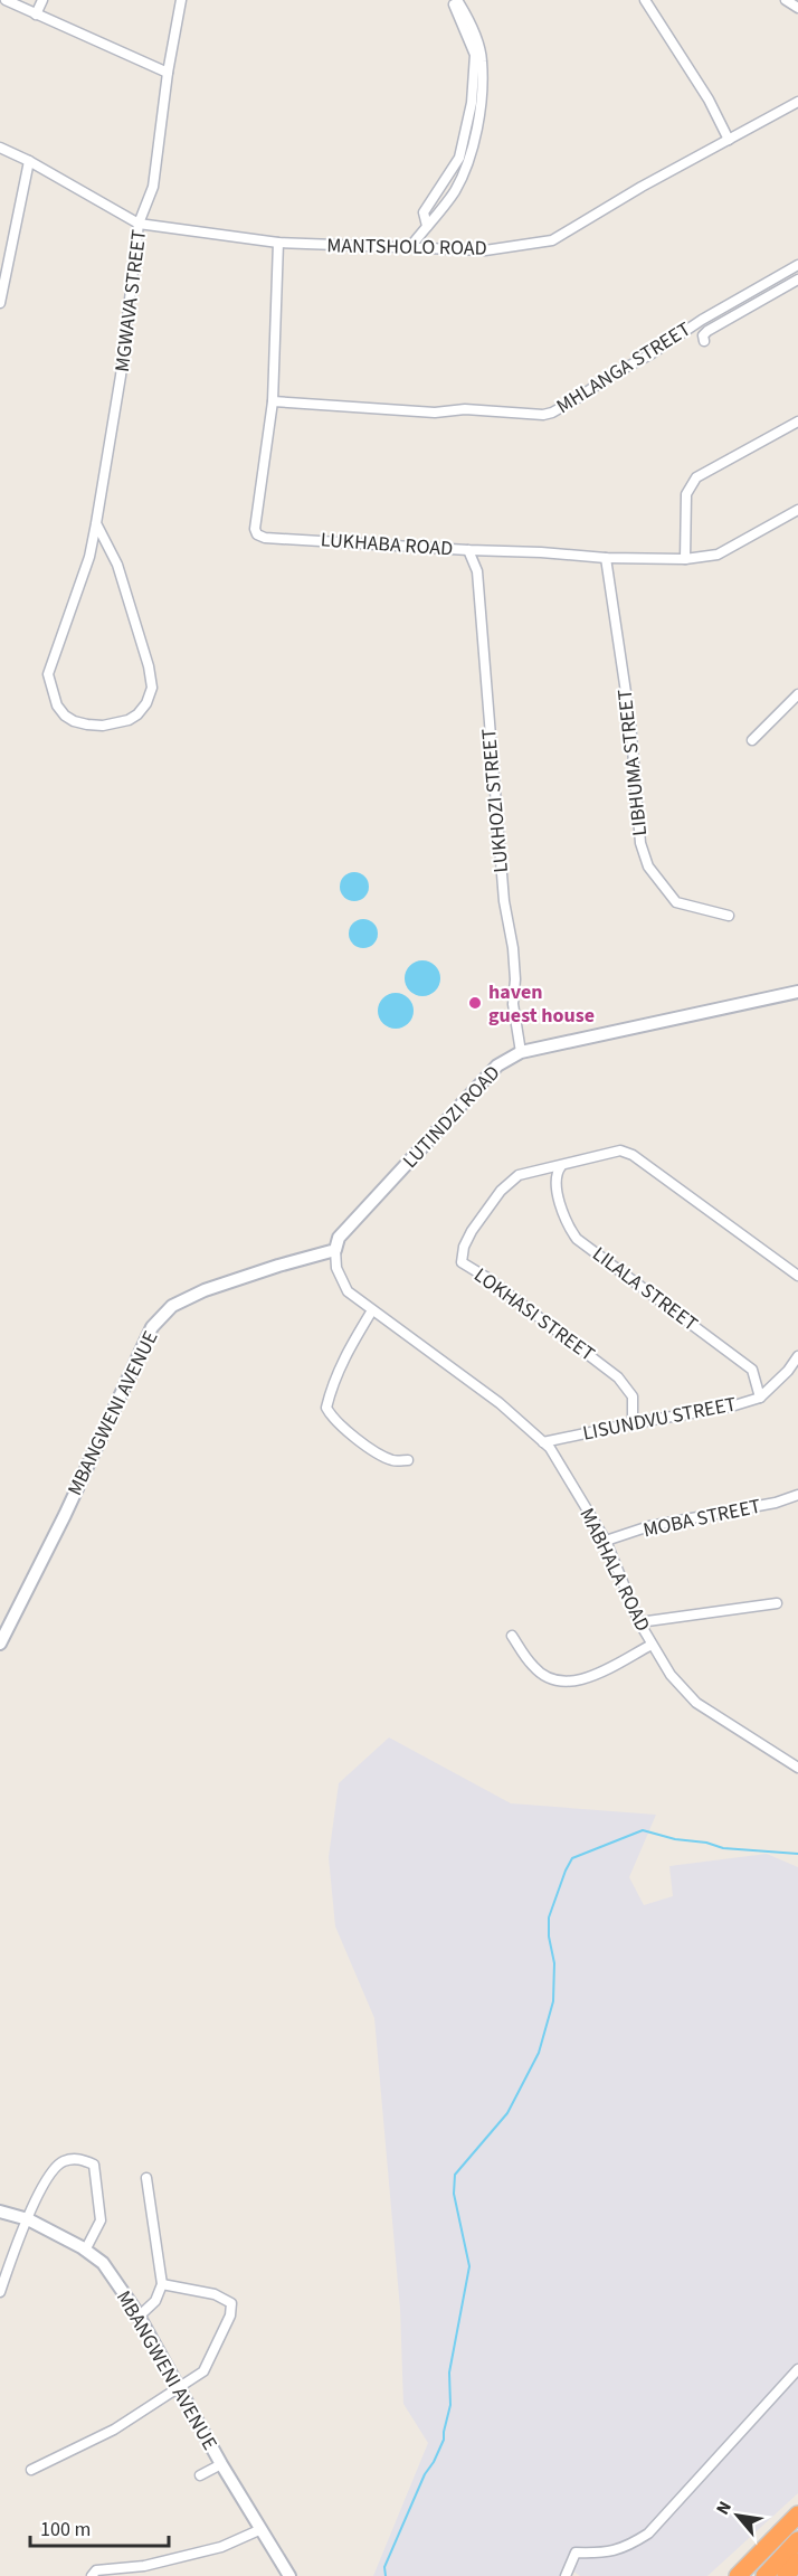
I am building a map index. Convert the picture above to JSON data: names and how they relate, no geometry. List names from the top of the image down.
{
  "streets": {
    "street": [
      "MANTSHOLO ROAD",
      "MGWAVA STREET",
      "MHLANGA STREET",
      "LUKHABA ROAD",
      "LIBHUMA STREET",
      "LUKHOZI STREET",
      "LUTINDZI ROAD",
      "LILALA STREET",
      "LOKHASI STREET",
      "MBANGWENI AVENUE",
      "LISUNDVU STREET",
      "MOBA STREET",
      "MABHALA ROAD"
    ]
  },
  "crossings": [
    ["MANTSHOLO ROAD", "MGWAVA STREET"],
    ["MANTSHOLO ROAD", "LUKHABA ROAD"],
    ["MHLANGA STREET", "LUKHABA ROAD"],
    ["LUKHABA ROAD", "LIBHUMA STREET"],
    ["LUKHABA ROAD", "LUKHOZI STREET"],
    ["LUKHOZI STREET", "LUTINDZI ROAD"],
    ["LUTINDZI ROAD", "MBANGWENI AVENUE"],
    ["LUTINDZI ROAD", "MABHALA ROAD"],
    ["LILALA STREET", "LOKHASI STREET"],
    ["LILALA STREET", "LISUNDVU STREET"],
    ["LOKHASI STREET", "LISUNDVU STREET"],
    ["MBANGWENI AVENUE", "MABHALA ROAD"],
    ["LISUNDVU STREET", "MABHALA ROAD"],
    ["MOBA STREET", "MABHALA ROAD"]
  ],
  "places": ["haven guest house"],
  "scale_bar": "100 m",
  "north": "top left"
}
